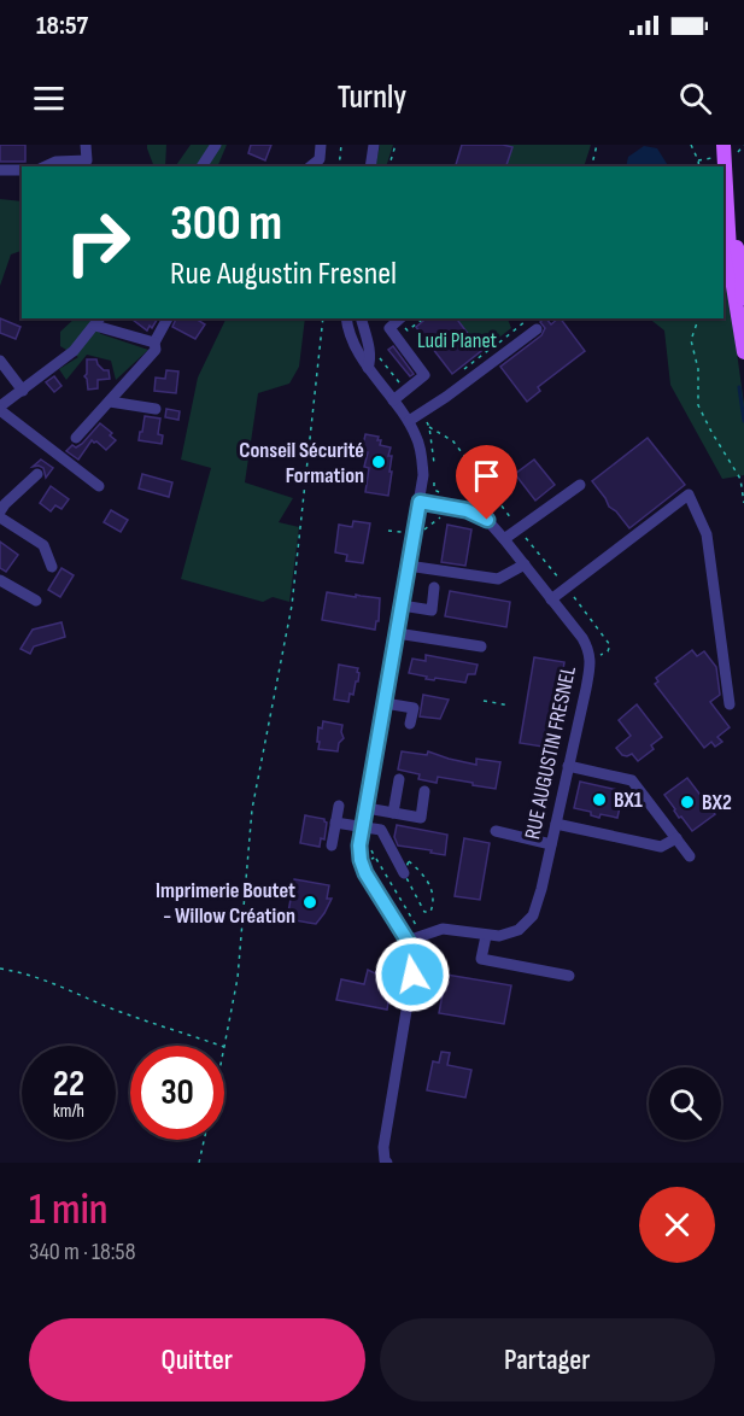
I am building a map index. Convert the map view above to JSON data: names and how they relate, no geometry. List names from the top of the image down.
{
  "streets": {
    "street": ["RUE AUGUSTIN FRESNEL"]
  },
  "parks": ["Ludi Planet"],
  "places": [
    "Conseil Sécurité Formation",
    "BX1",
    "BX2",
    "Imprimerie Boutet - Willow Création"
  ],
  "page": {
    "status": "18:57",
    "header": "Turnly",
    "turn": ["300 m", "Rue Augustin Fresnel"],
    "speed": "22 km/h",
    "limit": "30",
    "heading": ["1 min", "340 m · 18:58"],
    "buttons": ["Quitter", "Partager"]
  }
}
